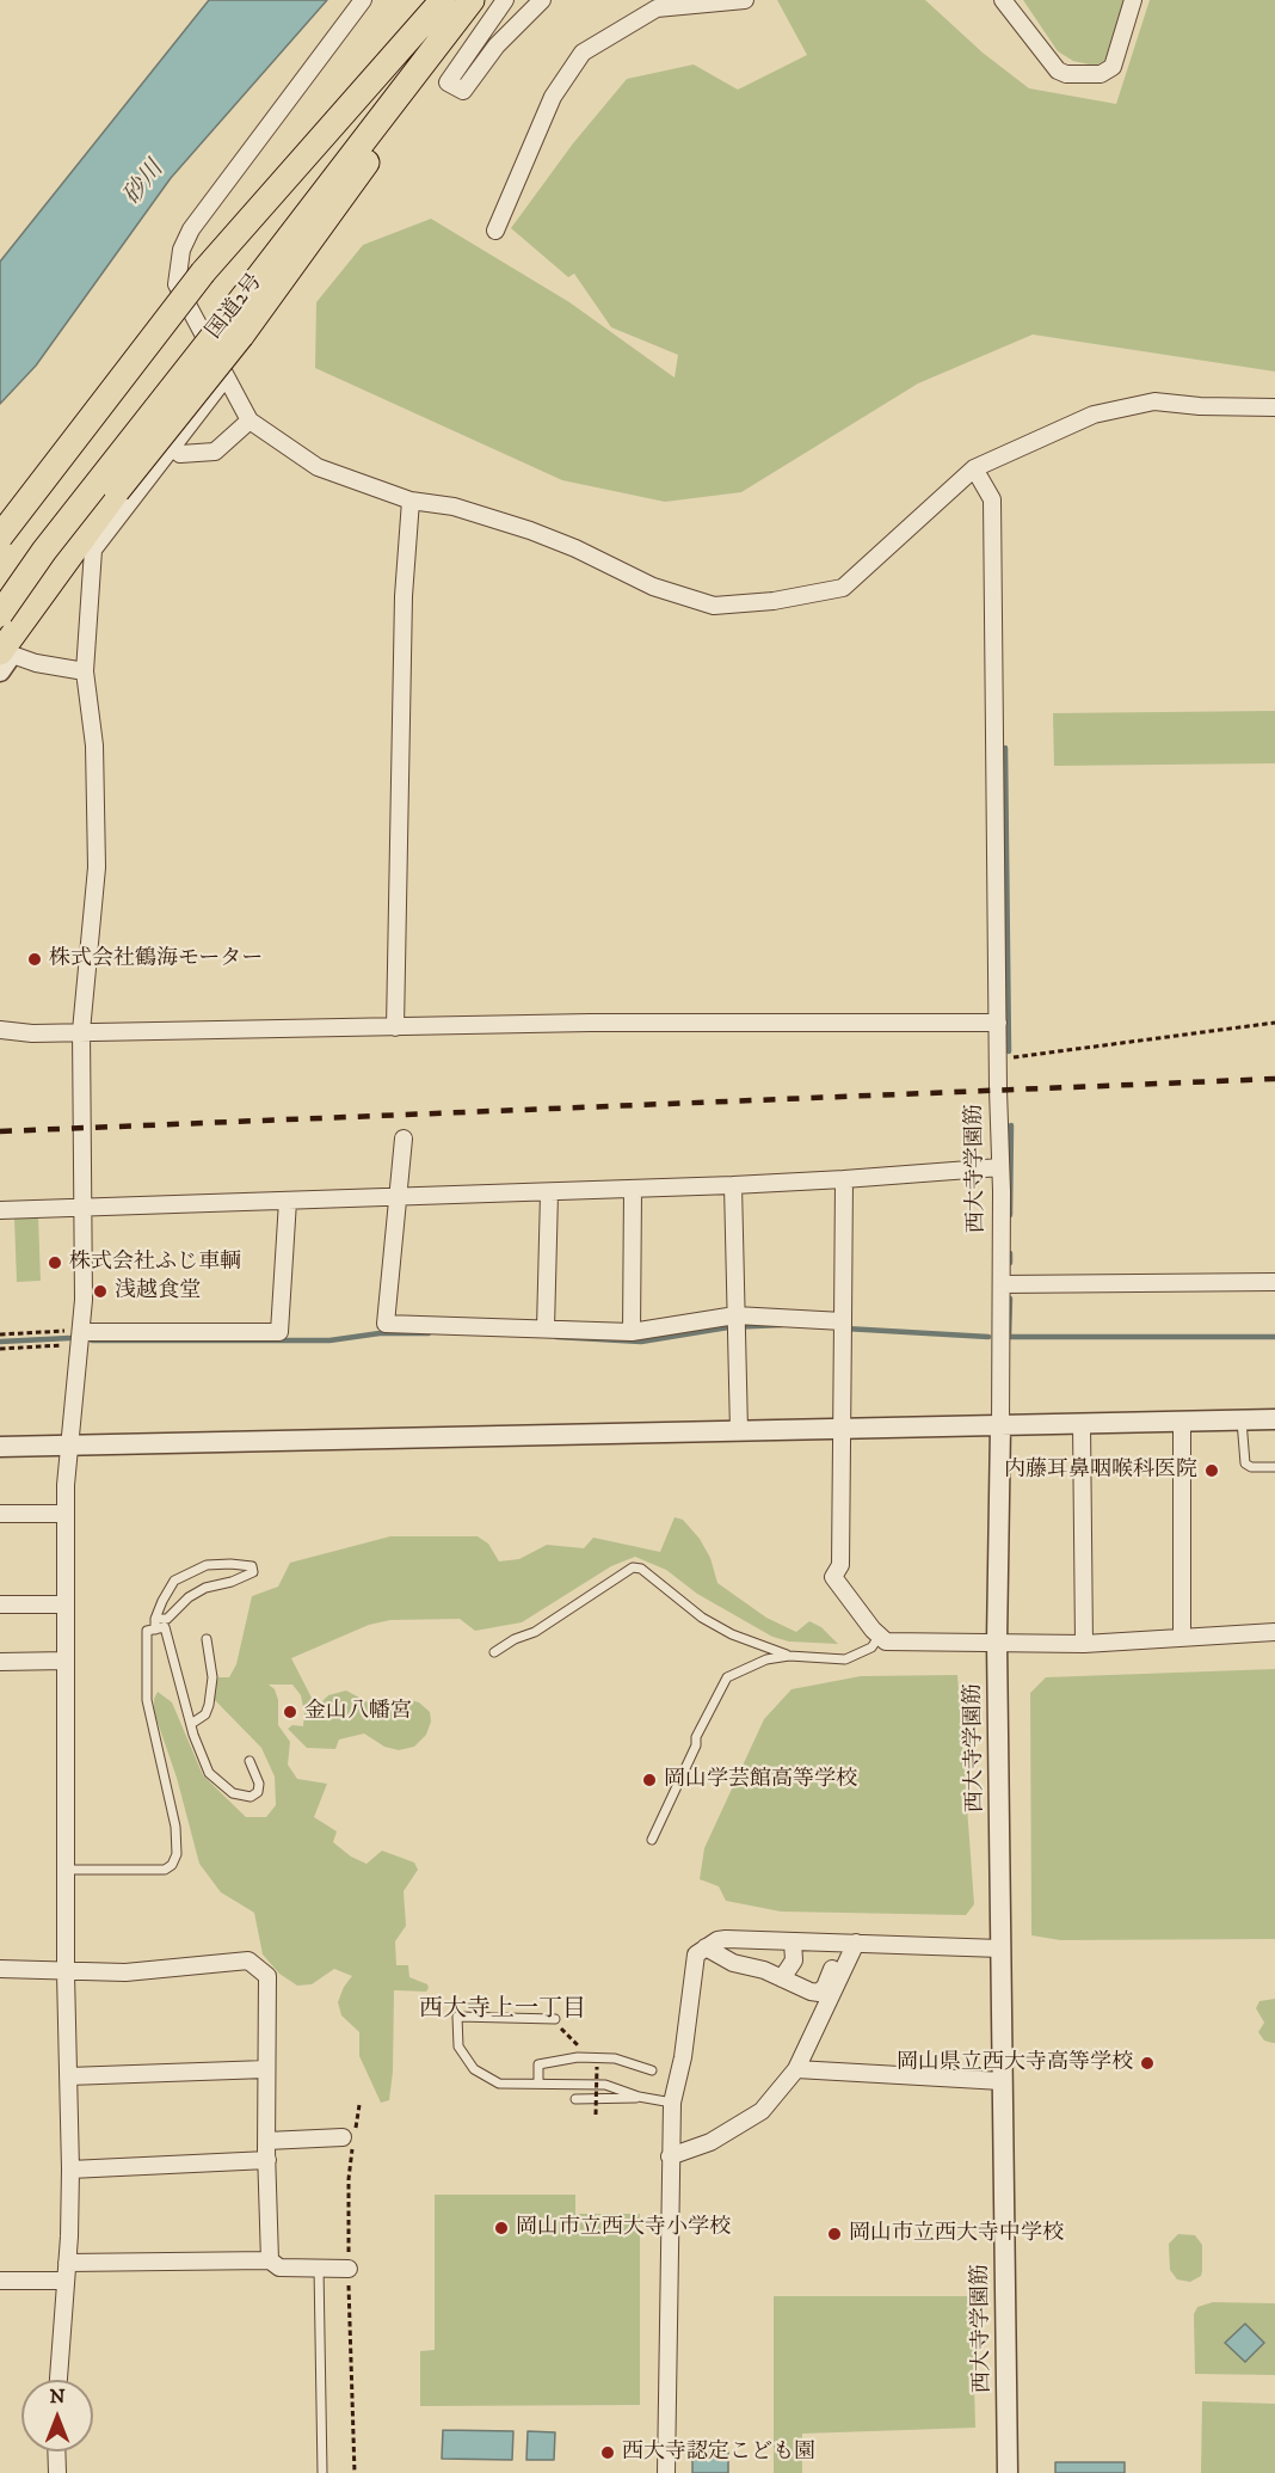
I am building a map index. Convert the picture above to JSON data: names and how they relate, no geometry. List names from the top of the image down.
{
  "streets": {
    "highway": ["国道2号"],
    "street": ["西大寺学園筋"]
  },
  "districts": ["西大寺上一丁目"],
  "water": ["砂川"],
  "places": [
    "株式会社鶴海モーター",
    "株式会社ふじ車輌",
    "浅越食堂",
    "内藤耳鼻咽喉科医院",
    "金山八幡宮",
    "岡山学芸館高等学校",
    "岡山県立西大寺高等学校",
    "岡山市立西大寺小学校",
    "岡山市立西大寺中学校",
    "西大寺認定こども園"
  ],
  "north": "top"
}
